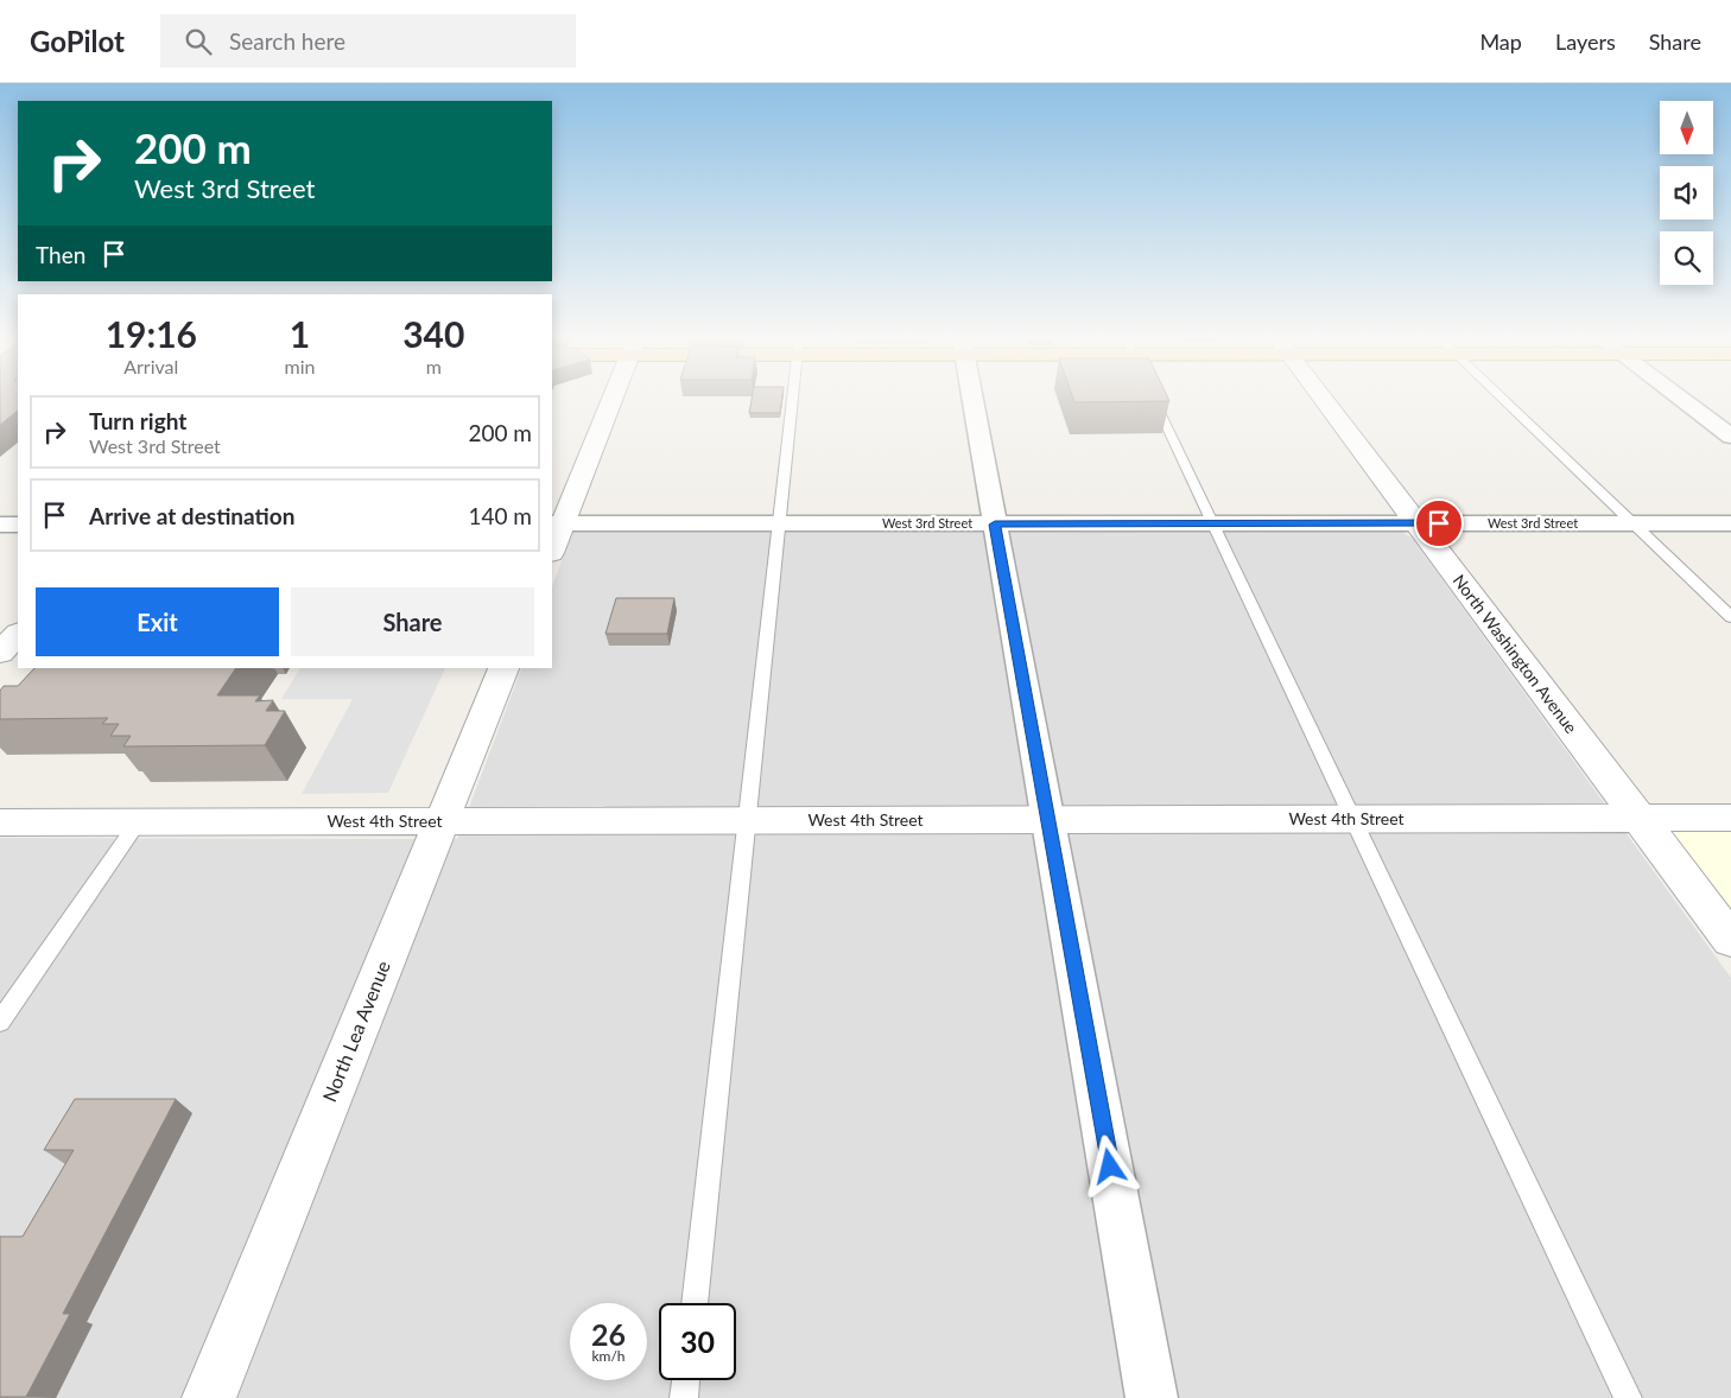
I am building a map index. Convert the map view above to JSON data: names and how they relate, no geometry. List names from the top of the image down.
{
  "streets": {
    "street": [
      "West 3rd Street",
      "North Washington Avenue",
      "West 4th Street",
      "North Lea Avenue"
    ]
  },
  "crossings": [
    ["West 3rd Street", "North Washington Avenue"],
    ["North Washington Avenue", "West 4th Street"],
    ["West 4th Street", "North Lea Avenue"]
  ],
  "north": "bottom",
  "page": {
    "header": "GoPilot",
    "search": "Search here",
    "nav": ["Map", "Layers", "Share"],
    "turn": ["200 m", "West 3rd Street"],
    "then": "Then",
    "eta": [
      "19:16",
      "Arrival",
      "1",
      "min",
      "340",
      "m"
    ],
    "list": [
      {
        "name": "Turn right",
        "note": "West 3rd Street",
        "value": "200 m"
      },
      {
        "name": "Arrive at destination",
        "value": "140 m"
      }
    ],
    "buttons": ["Exit", "Share"],
    "speed": "26 km/h",
    "limit": "30"
  }
}
